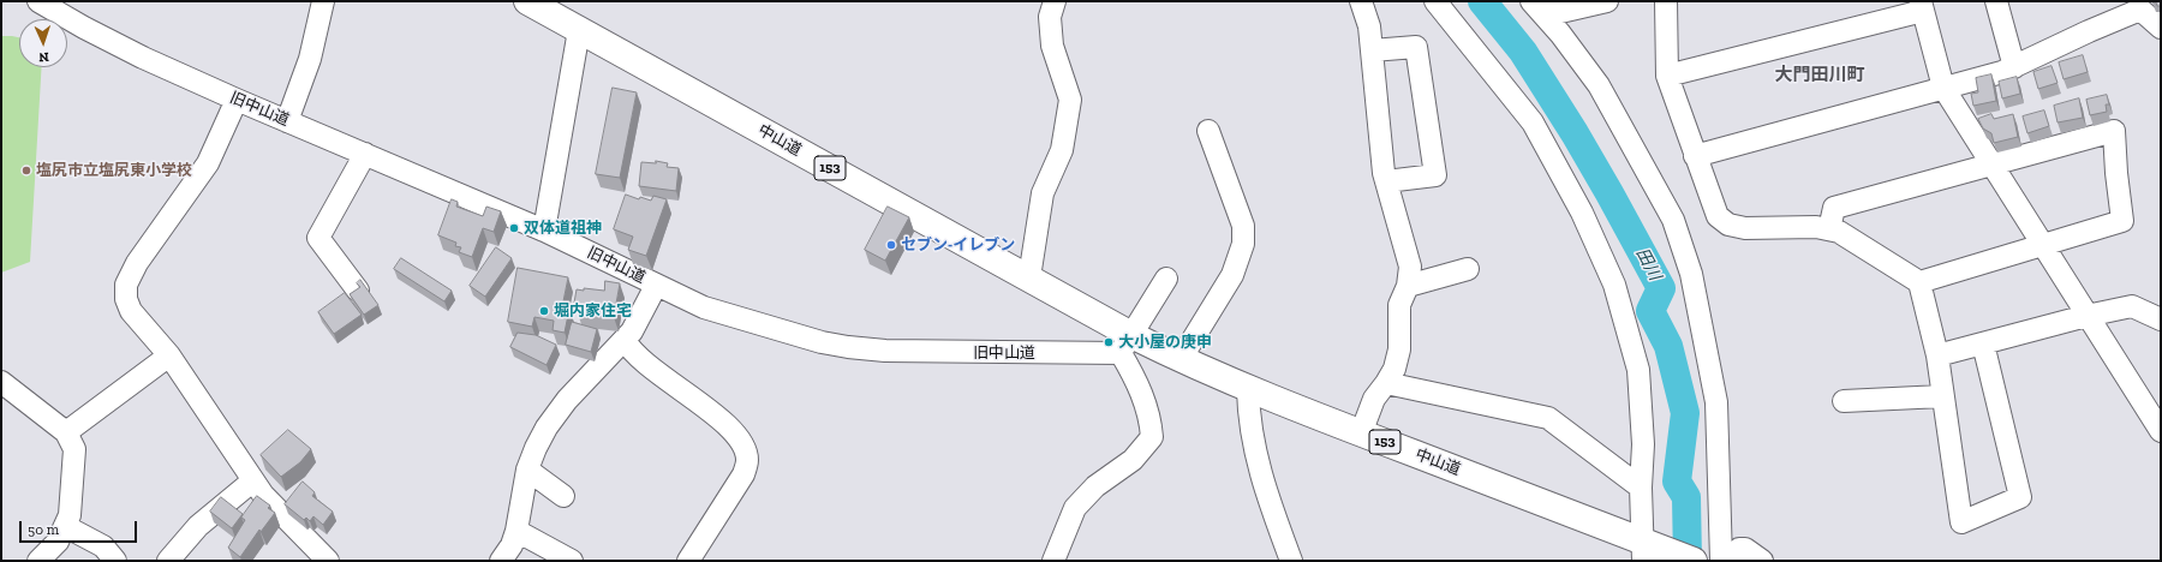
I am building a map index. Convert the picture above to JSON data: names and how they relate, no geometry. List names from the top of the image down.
{
  "streets": {
    "highway": ["中山道", "153"],
    "street": ["旧中山道"]
  },
  "crossings": [
    ["旧中山道", "中山道"]
  ],
  "districts": ["大門田川町"],
  "water": ["田川"],
  "places": [
    "塩尻市立塩尻東小学校",
    "双体道祖神",
    "セブン-イレブン",
    "堀内家住宅",
    "大小屋の庚申"
  ],
  "scale_bar": "50 m",
  "north": "bottom"
}
